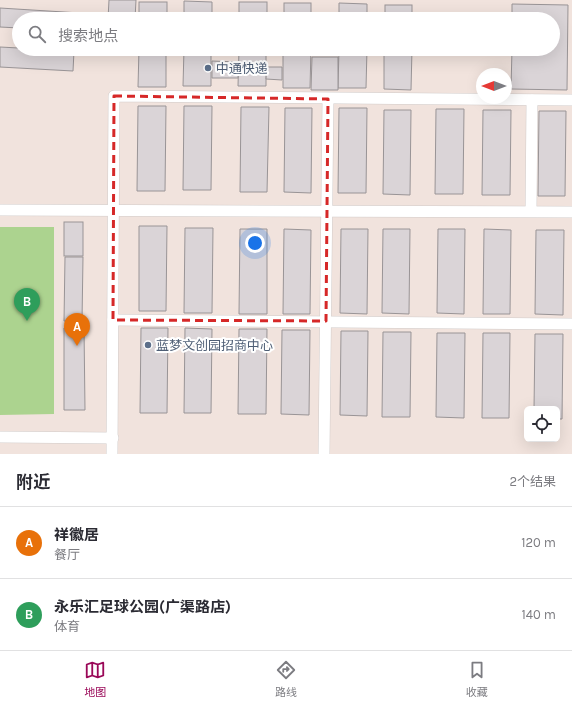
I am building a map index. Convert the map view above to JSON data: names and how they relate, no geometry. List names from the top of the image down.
{
  "places": ["中通快递", "蓝梦文创园招商中心"],
  "north": "left",
  "page": {
    "search": "搜索地点",
    "pins": ["B", "A"],
    "heading": ["附近", "2个结果"],
    "list": [
      {
        "mark": "A",
        "name": "祥徽居",
        "note": "餐厅",
        "value": "120 m"
      },
      {
        "mark": "B",
        "name": "永乐汇足球公园(广渠路店)",
        "note": "体育",
        "value": "140 m"
      }
    ],
    "nav": ["地图", "路线", "收藏"]
  }
}
